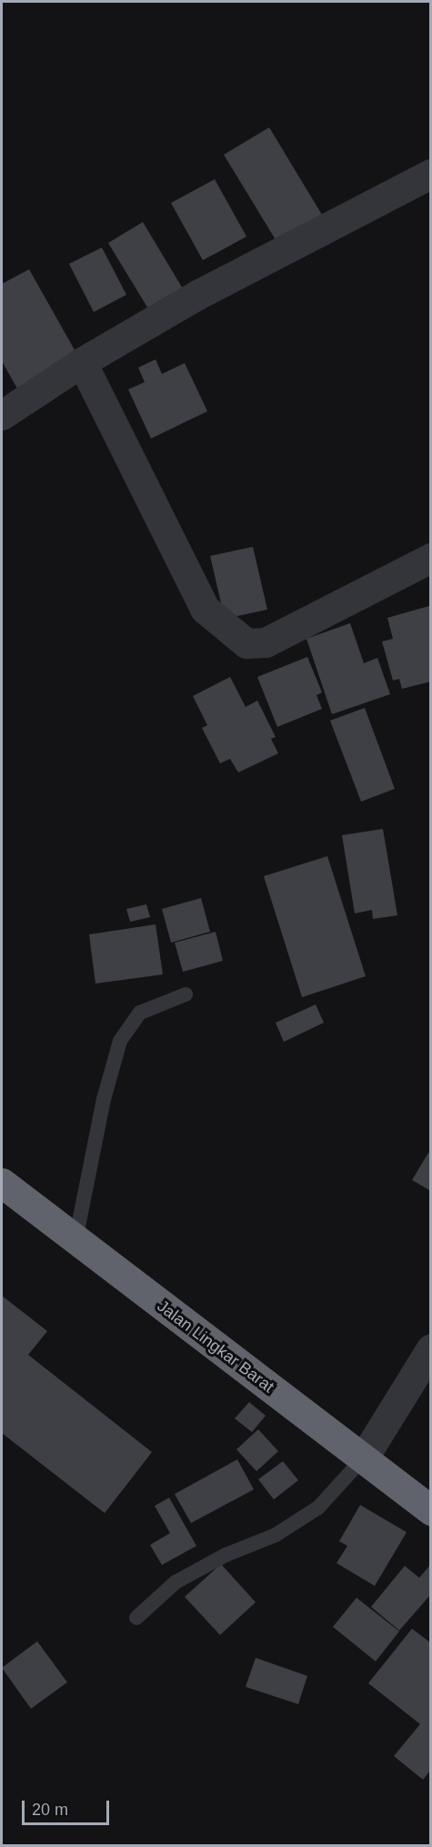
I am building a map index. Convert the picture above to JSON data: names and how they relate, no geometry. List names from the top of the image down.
{
  "streets": {
    "highway": ["Jalan Lingkar Barat"]
  },
  "scale_bar": "20 m"
}
